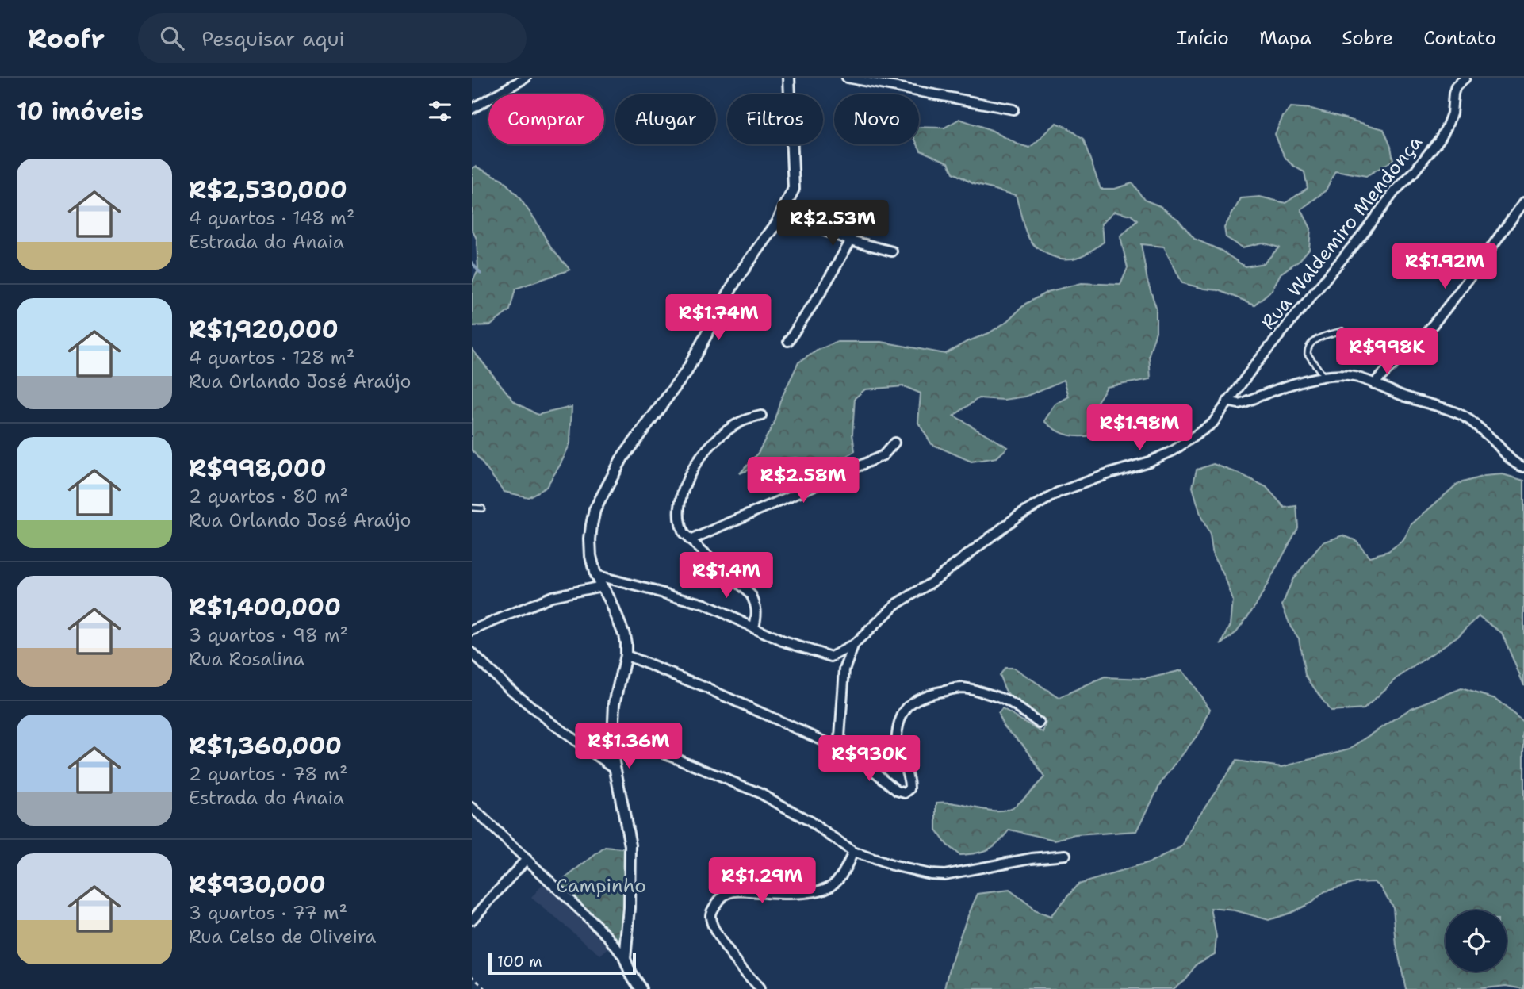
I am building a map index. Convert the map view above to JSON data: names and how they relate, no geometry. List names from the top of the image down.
{
  "streets": {
    "street": ["Rua Waldemiro Mendonça"]
  },
  "parks": ["Campinho"],
  "scale_bar": "100 m",
  "page": {
    "header": "Roofr",
    "search": "Pesquisar aqui",
    "nav": [
      "Início",
      "Mapa",
      "Sobre",
      "Contato"
    ],
    "heading": "10 imóveis",
    "chip": [
      "Comprar",
      "Alugar",
      "Filtros",
      "Novo"
    ],
    "list": [
      {
        "name": "R$2,530,000",
        "note": "4 quartos · 148 m² · Estrada do Anaia"
      },
      {
        "name": "R$1,920,000",
        "note": "4 quartos · 128 m² · Rua Orlando José Araújo"
      },
      {
        "name": "R$998,000",
        "note": "2 quartos · 80 m² · Rua Orlando José Araújo"
      },
      {
        "name": "R$1,400,000",
        "note": "3 quartos · 98 m² · Rua Rosalina"
      },
      {
        "name": "R$1,360,000",
        "note": "2 quartos · 78 m² · Estrada do Anaia"
      },
      {
        "name": "R$930,000",
        "note": "3 quartos · 77 m² · Rua Celso de Oliveira"
      }
    ],
    "price": [
      "R$2.53M",
      "R$1.92M",
      "R$1.74M",
      "R$998K",
      "R$1.98M",
      "R$2.58M",
      "R$1.4M",
      "R$1.36M",
      "R$930K",
      "R$1.29M"
    ],
    "scale": "100 m"
  }
}
